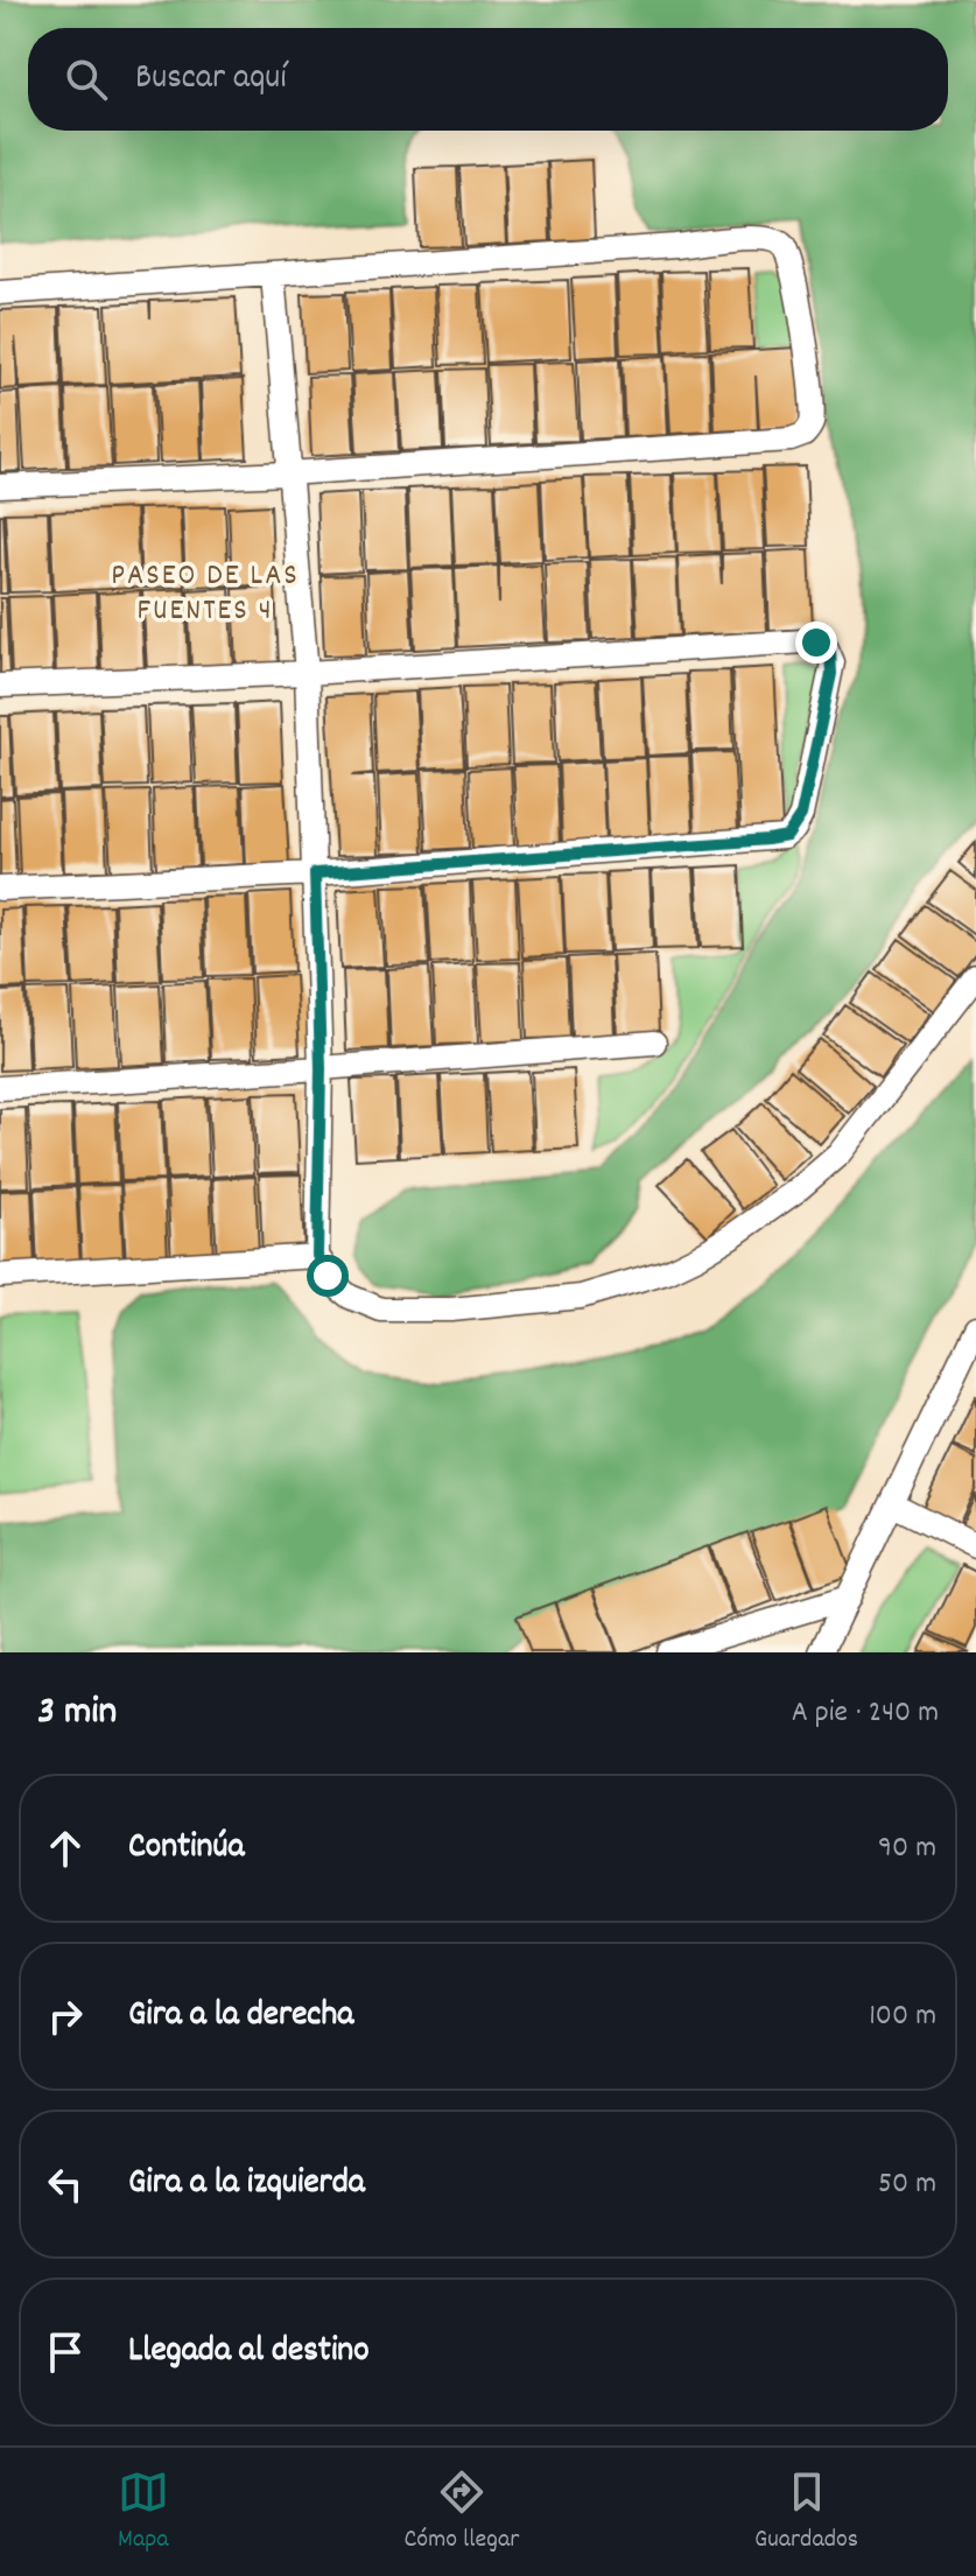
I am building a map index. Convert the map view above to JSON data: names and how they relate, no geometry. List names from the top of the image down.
{
  "districts": ["PASEO DE LAS FUENTES 4"],
  "page": {
    "search": "Buscar aquí",
    "heading": ["3 min", "A pie · 240 m"],
    "list": [
      ["Continúa", "90 m"],
      ["Gira a la derecha", "100 m"],
      ["Gira a la izquierda", "50 m"],
      "Llegada al destino"
    ],
    "nav": ["Mapa", "Cómo llegar", "Guardados"]
  }
}
